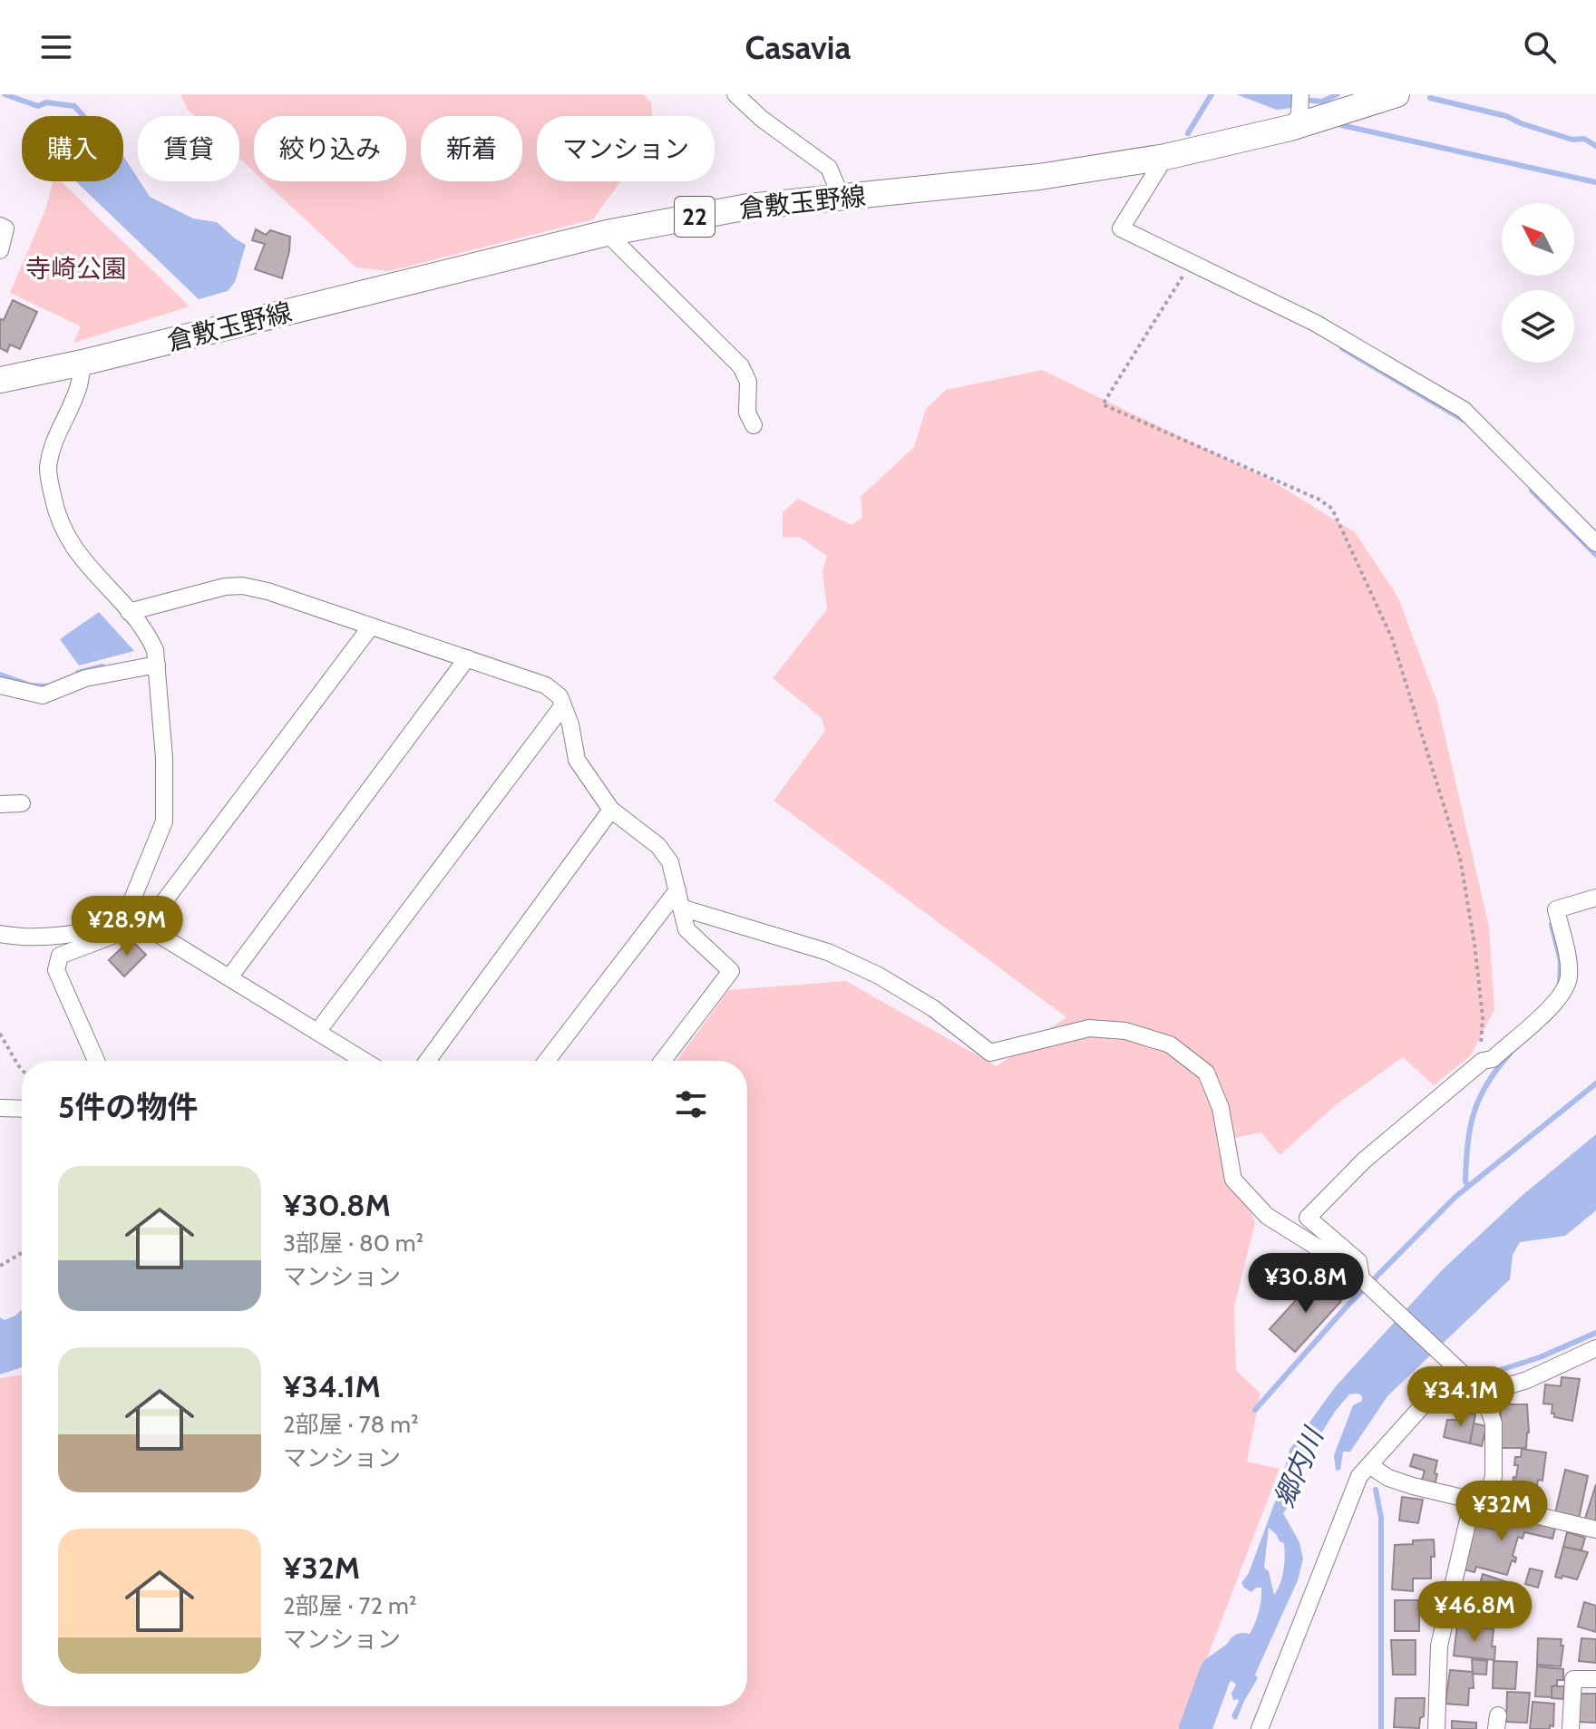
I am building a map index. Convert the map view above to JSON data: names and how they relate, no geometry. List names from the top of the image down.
{
  "streets": {
    "main road": ["倉敷玉野線", "22"]
  },
  "water": ["郷内川"],
  "parks": ["寺崎公園"],
  "north": "top left",
  "page": {
    "header": "Casavia",
    "chip": [
      "購入",
      "賃貸",
      "絞り込み",
      "新着",
      "マンション"
    ],
    "price": [
      "¥28.9M",
      "¥30.8M",
      "¥34.1M",
      "¥32M",
      "¥46.8M"
    ],
    "heading": "5件の物件",
    "list": [
      {
        "name": "¥30.8M",
        "note": "3部屋 · 80 m² · マンション"
      },
      {
        "name": "¥34.1M",
        "note": "2部屋 · 78 m² · マンション"
      },
      {
        "name": "¥32M",
        "note": "2部屋 · 72 m² · マンション"
      }
    ]
  }
}
